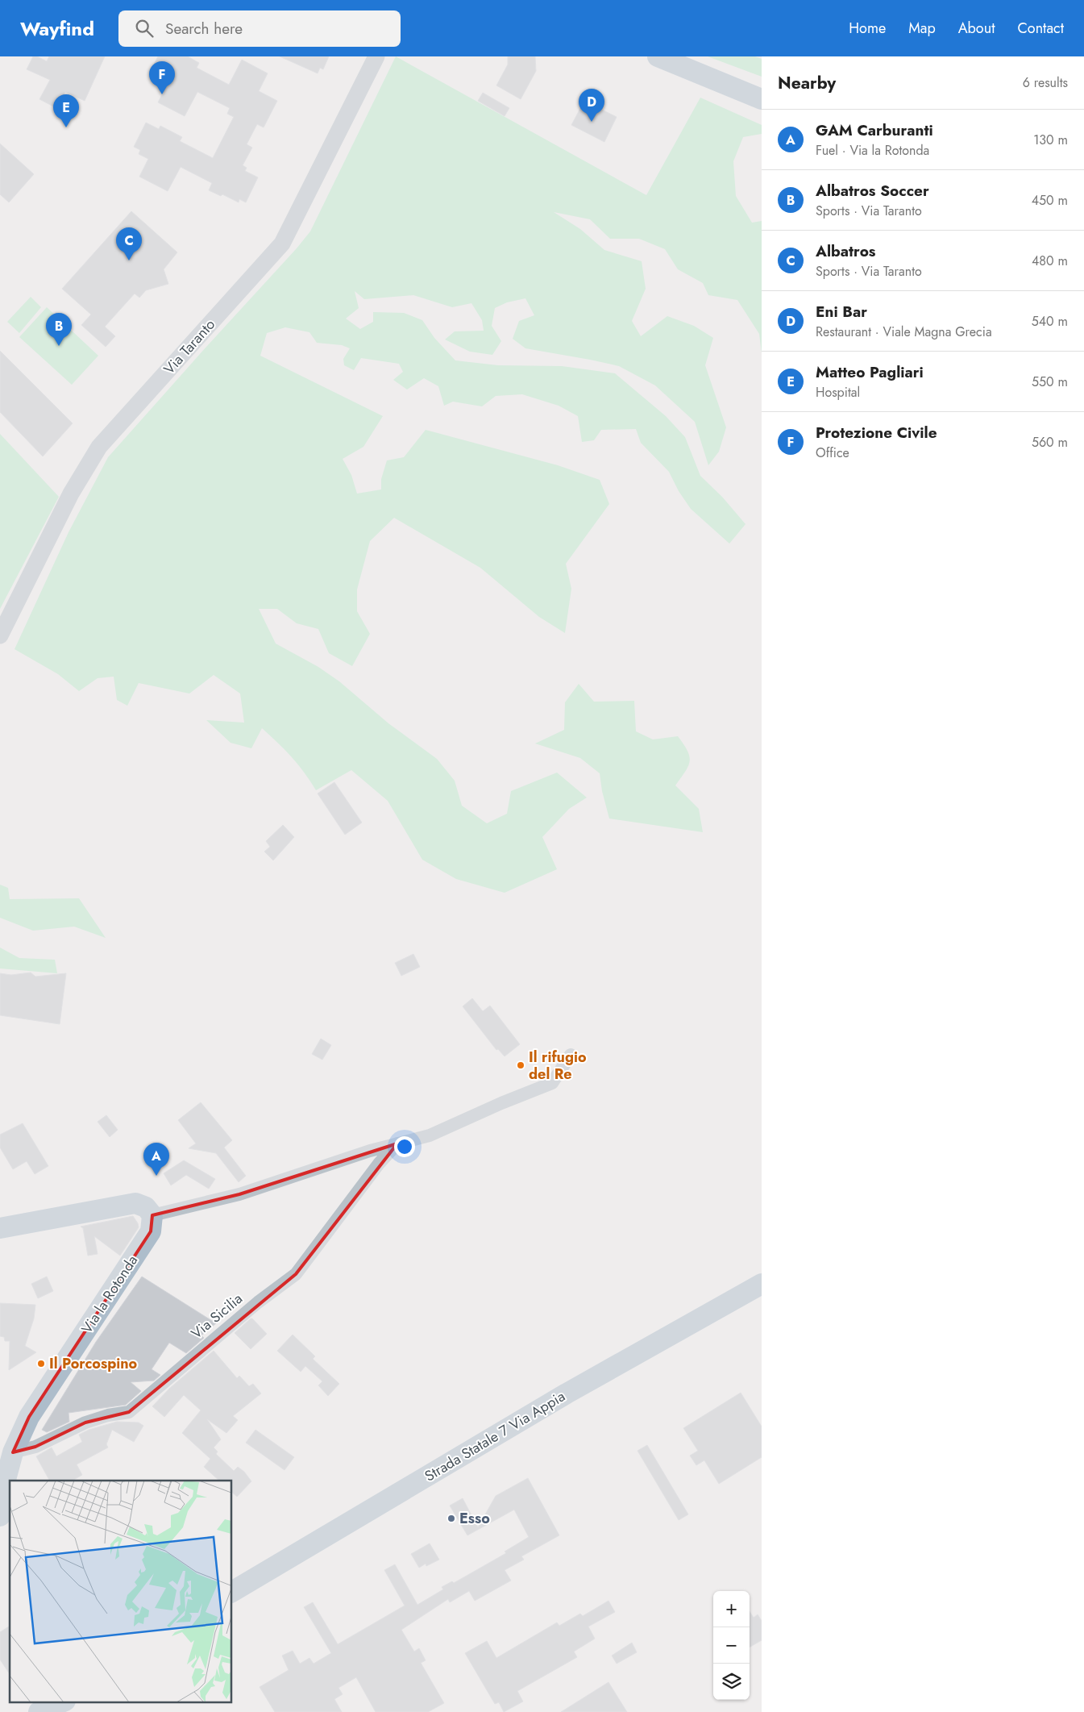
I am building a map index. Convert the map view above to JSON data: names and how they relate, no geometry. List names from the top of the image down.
{
  "streets": {
    "main road": ["Via la Rotonda", "Strada Statale 7 Via Appia"],
    "street": ["Via Taranto", "Via Sicilia"]
  },
  "crossings": [
    ["Via la Rotonda", "Via Sicilia"]
  ],
  "places": ["Il rifugio del Re", "Il Porcospino", "Esso"],
  "page": {
    "header": "Wayfind",
    "search": "Search here",
    "nav": [
      "Home",
      "Map",
      "About",
      "Contact"
    ],
    "heading": ["Nearby", "6 results"],
    "pins": [
      "F",
      "D",
      "E",
      "C",
      "B",
      "A"
    ],
    "list": [
      {
        "mark": "A",
        "name": "GAM Carburanti",
        "note": "Fuel · Via la Rotonda",
        "value": "130 m"
      },
      {
        "mark": "B",
        "name": "Albatros Soccer",
        "note": "Sports · Via Taranto",
        "value": "450 m"
      },
      {
        "mark": "C",
        "name": "Albatros",
        "note": "Sports · Via Taranto",
        "value": "480 m"
      },
      {
        "mark": "D",
        "name": "Eni Bar",
        "note": "Restaurant · Viale Magna Grecia",
        "value": "540 m"
      },
      {
        "mark": "E",
        "name": "Matteo Pagliari",
        "note": "Hospital",
        "value": "550 m"
      },
      {
        "mark": "F",
        "name": "Protezione Civile",
        "note": "Office",
        "value": "560 m"
      }
    ],
    "map_buttons": ["+", "−"]
  }
}
